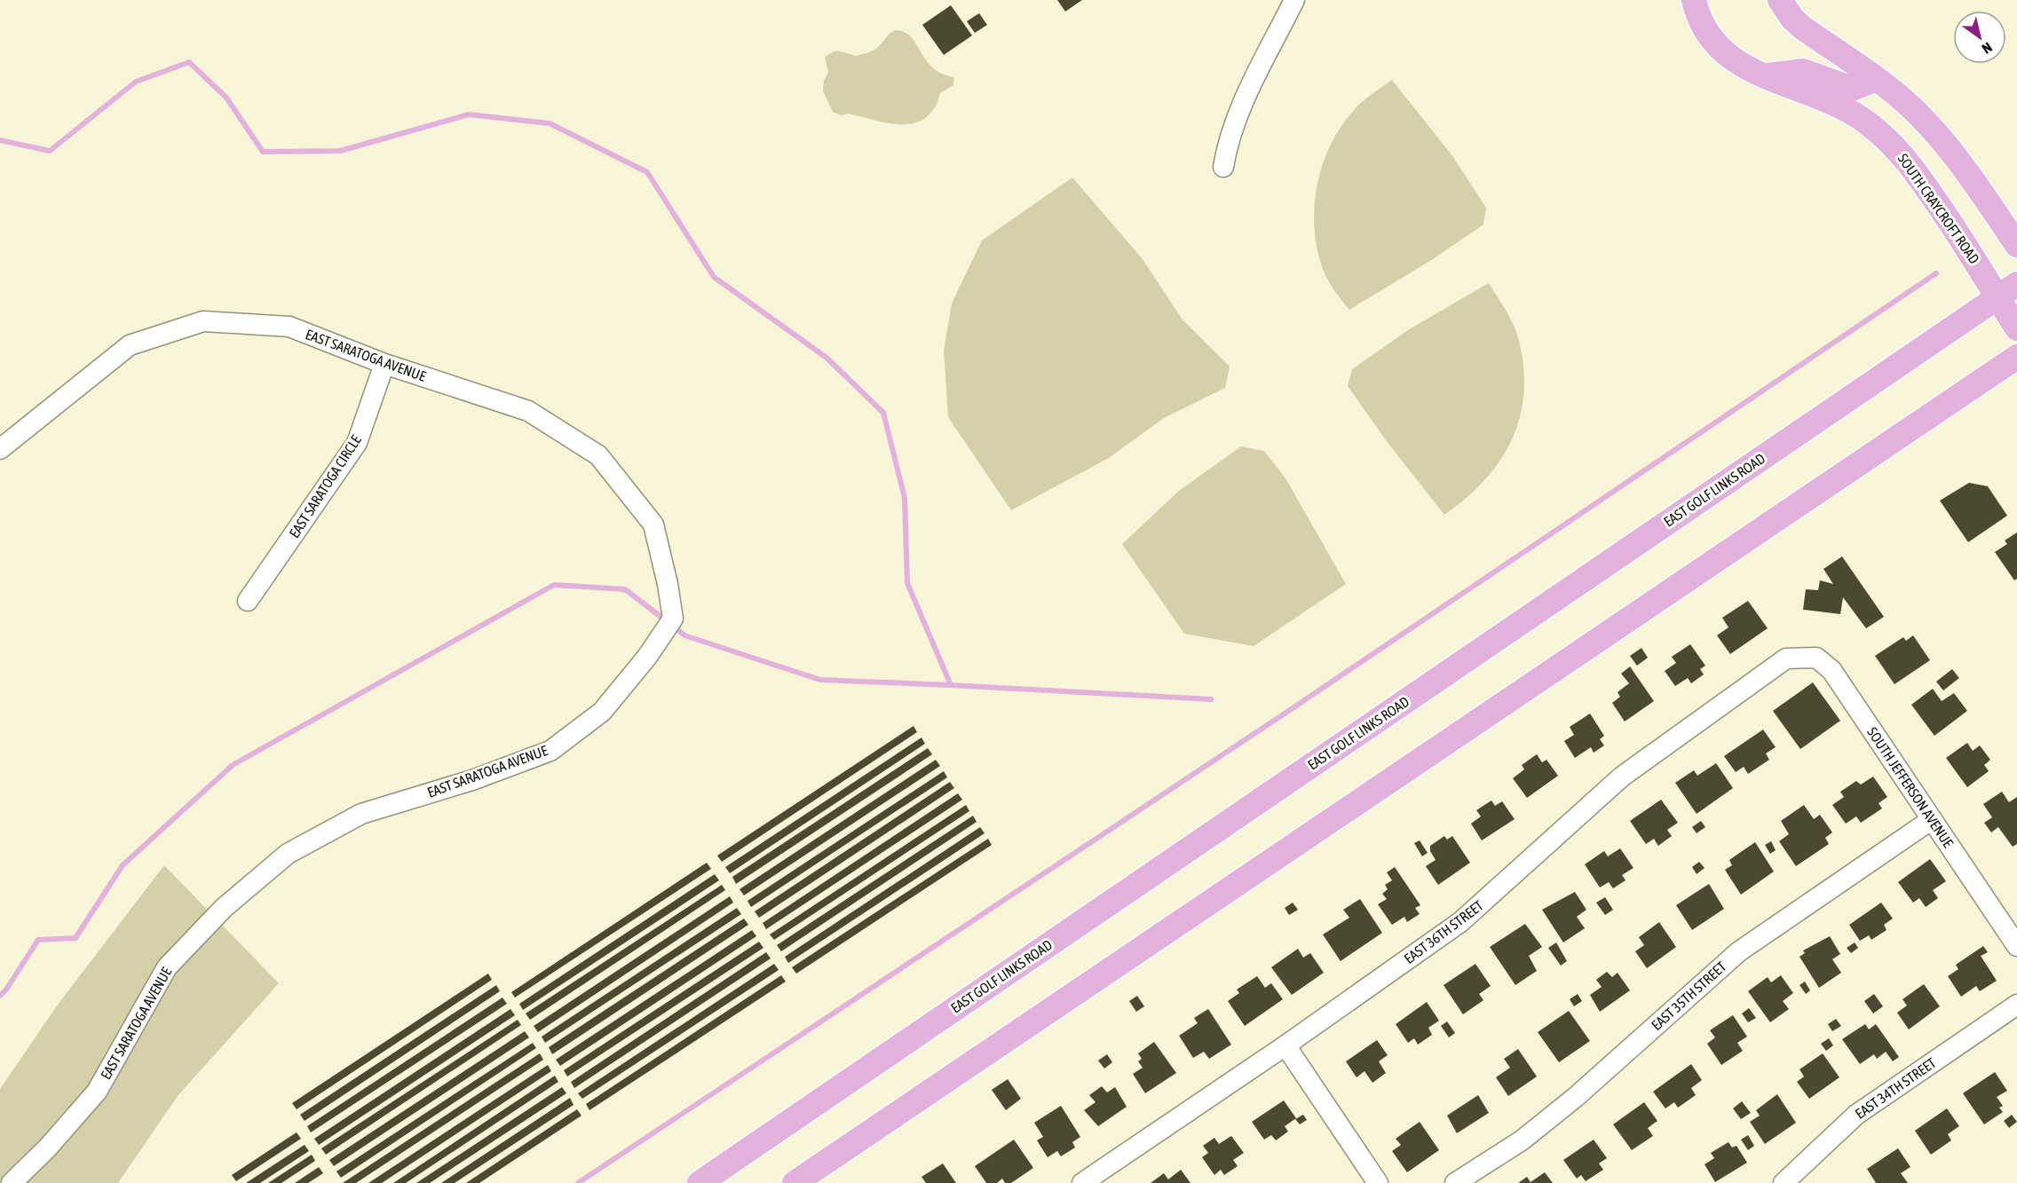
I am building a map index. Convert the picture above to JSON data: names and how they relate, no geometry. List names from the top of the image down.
{
  "streets": {
    "main road": ["SOUTH CRAYCROFT ROAD", "EAST GOLF LINKS ROAD"],
    "street": [
      "EAST SARATOGA AVENUE",
      "EAST SARATOGA CIRCLE",
      "SOUTH JEFFERSON AVENUE",
      "EAST 36TH STREET",
      "EAST 35TH STREET",
      "EAST 34TH STREET"
    ]
  },
  "crossings": [
    ["SOUTH CRAYCROFT ROAD", "EAST GOLF LINKS ROAD"],
    ["EAST SARATOGA AVENUE", "EAST SARATOGA CIRCLE"],
    ["SOUTH JEFFERSON AVENUE", "EAST 36TH STREET"],
    ["SOUTH JEFFERSON AVENUE", "EAST 35TH STREET"]
  ],
  "north": "bottom right"
}
